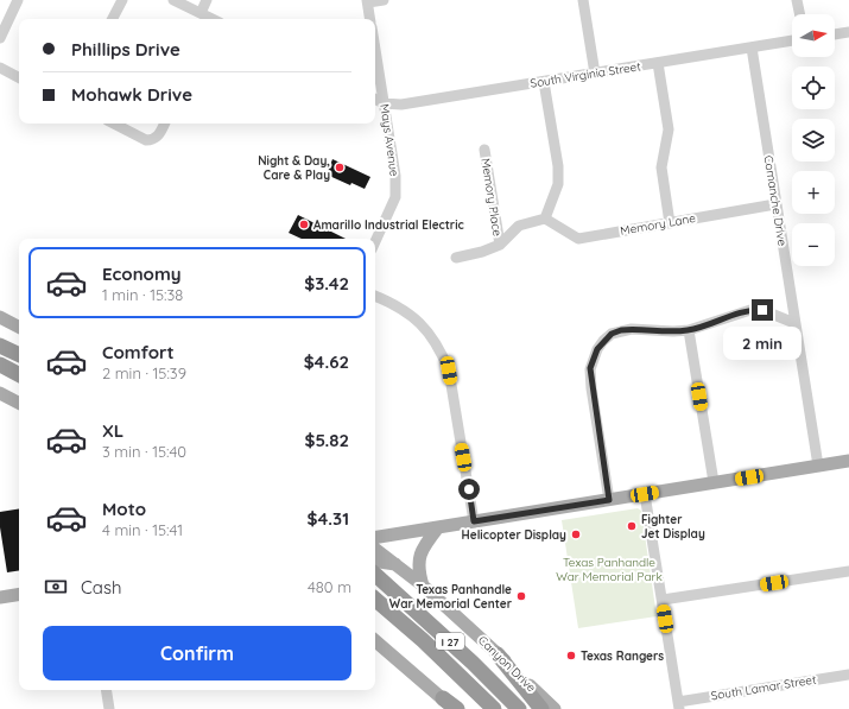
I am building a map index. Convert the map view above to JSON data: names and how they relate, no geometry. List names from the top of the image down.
{
  "streets": {
    "highway": ["I 27"],
    "main road": ["Canyon Drive"],
    "street": [
      "South Virginia Street",
      "Mays Avenue",
      "Memory Place",
      "Comanche Drive",
      "Memory Lane",
      "South Lamar Street"
    ]
  },
  "crossings": [
    ["South Virginia Street", "Mays Avenue"],
    ["South Virginia Street", "Comanche Drive"],
    ["Comanche Drive", "Memory Lane"]
  ],
  "parks": ["Texas Panhandle War Memorial Park"],
  "places": [
    "Night & Day, Care & Play",
    "Amarillo Industrial Electric",
    "Fighter Jet Display",
    "Helicopter Display",
    "Texas Panhandle War Memorial Center",
    "Texas Rangers"
  ],
  "north": "right",
  "page": {
    "map_buttons": ["+", "−"],
    "banner": ["Phillips Drive", "Mohawk Drive"],
    "list": [
      {
        "name": "Economy",
        "note": "1 min · 15:38",
        "value": "$3.42"
      },
      {
        "name": "Comfort",
        "note": "2 min · 15:39",
        "value": "$4.62"
      },
      {
        "name": "XL",
        "note": "3 min · 15:40",
        "value": "$5.82"
      },
      {
        "name": "Moto",
        "note": "4 min · 15:41",
        "value": "$4.31"
      }
    ],
    "bubble": "2 min",
    "pay": ["Cash", "480 m"],
    "buttons": "Confirm"
  }
}
